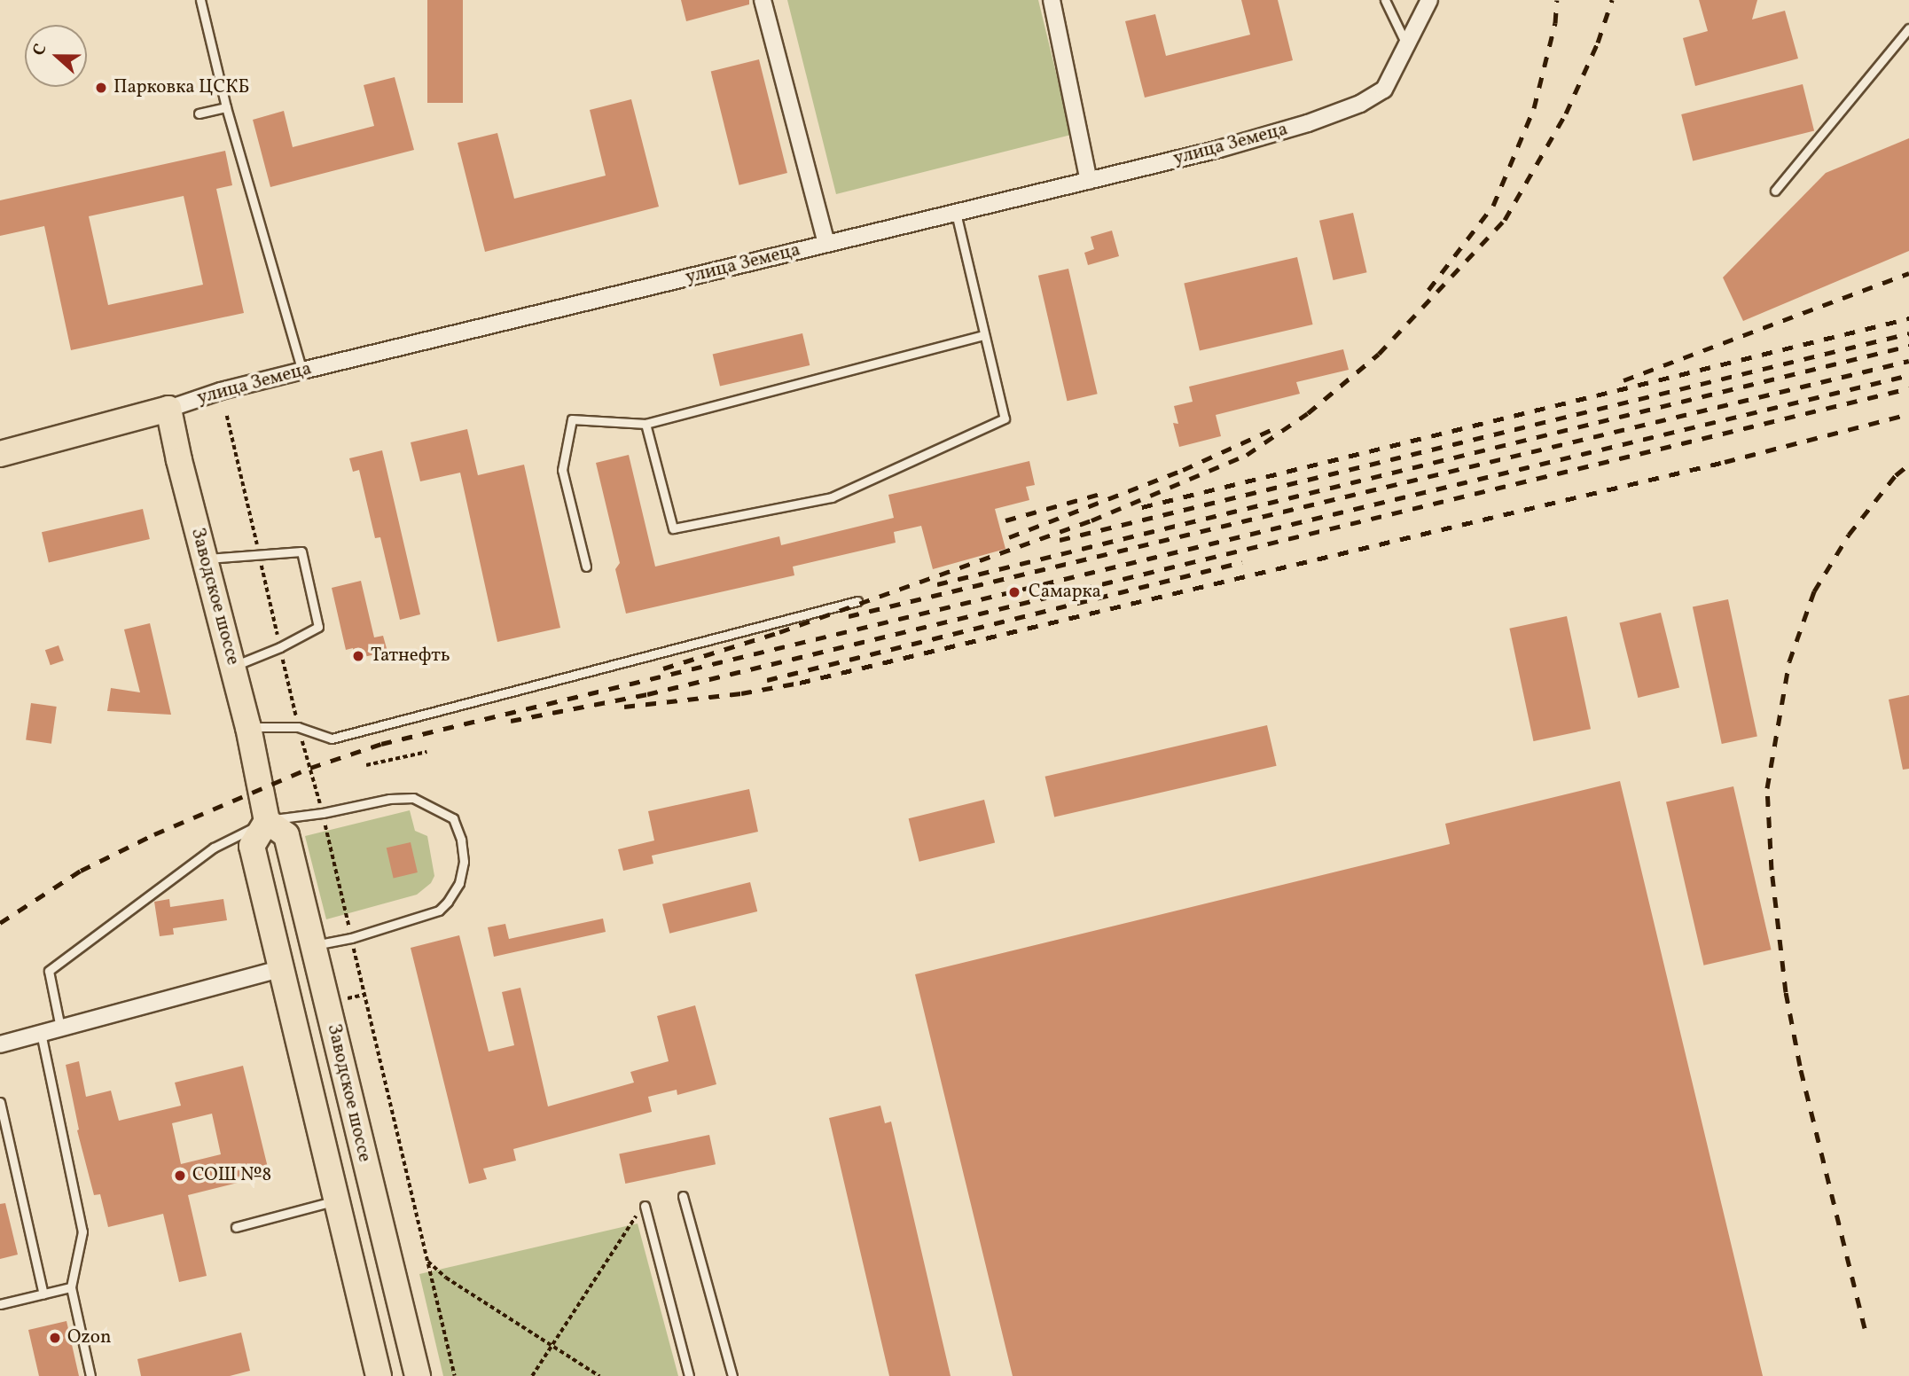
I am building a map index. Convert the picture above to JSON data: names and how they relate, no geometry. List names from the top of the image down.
{
  "streets": {
    "main road": ["улица Земеца", "Заводское шоссе"]
  },
  "crossings": [
    ["улица Земеца", "Заводское шоссе"]
  ],
  "places": [
    "Парковка ЦСКБ",
    "Самарка",
    "Татнефть",
    "СОШ №8",
    "Ozon"
  ],
  "north": "left"
}
